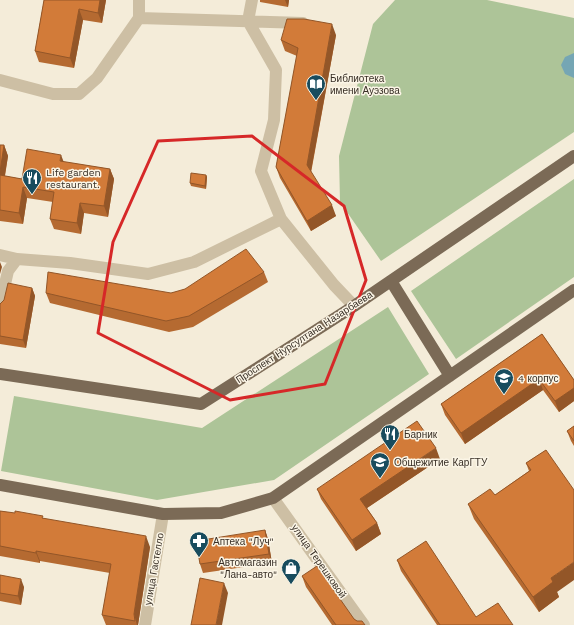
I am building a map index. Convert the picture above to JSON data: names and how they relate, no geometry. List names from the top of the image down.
{
  "streets": {
    "main road": ["Проспект Нурсултана Назарбаева"],
    "street": ["улица Терешковой", "улица Гастелло"]
  },
  "places": {
    "library": ["Библиотека имени Ауэзова"],
    "restaurant": ["Life garden restaurant.", "Барник"],
    "school or university": ["4 корпус", "Общежитие КарГТУ"],
    "pharmacy": ["Аптека \"Луч\""],
    "shop": ["Автомагазин \"Лана-авто\""]
  }
}
